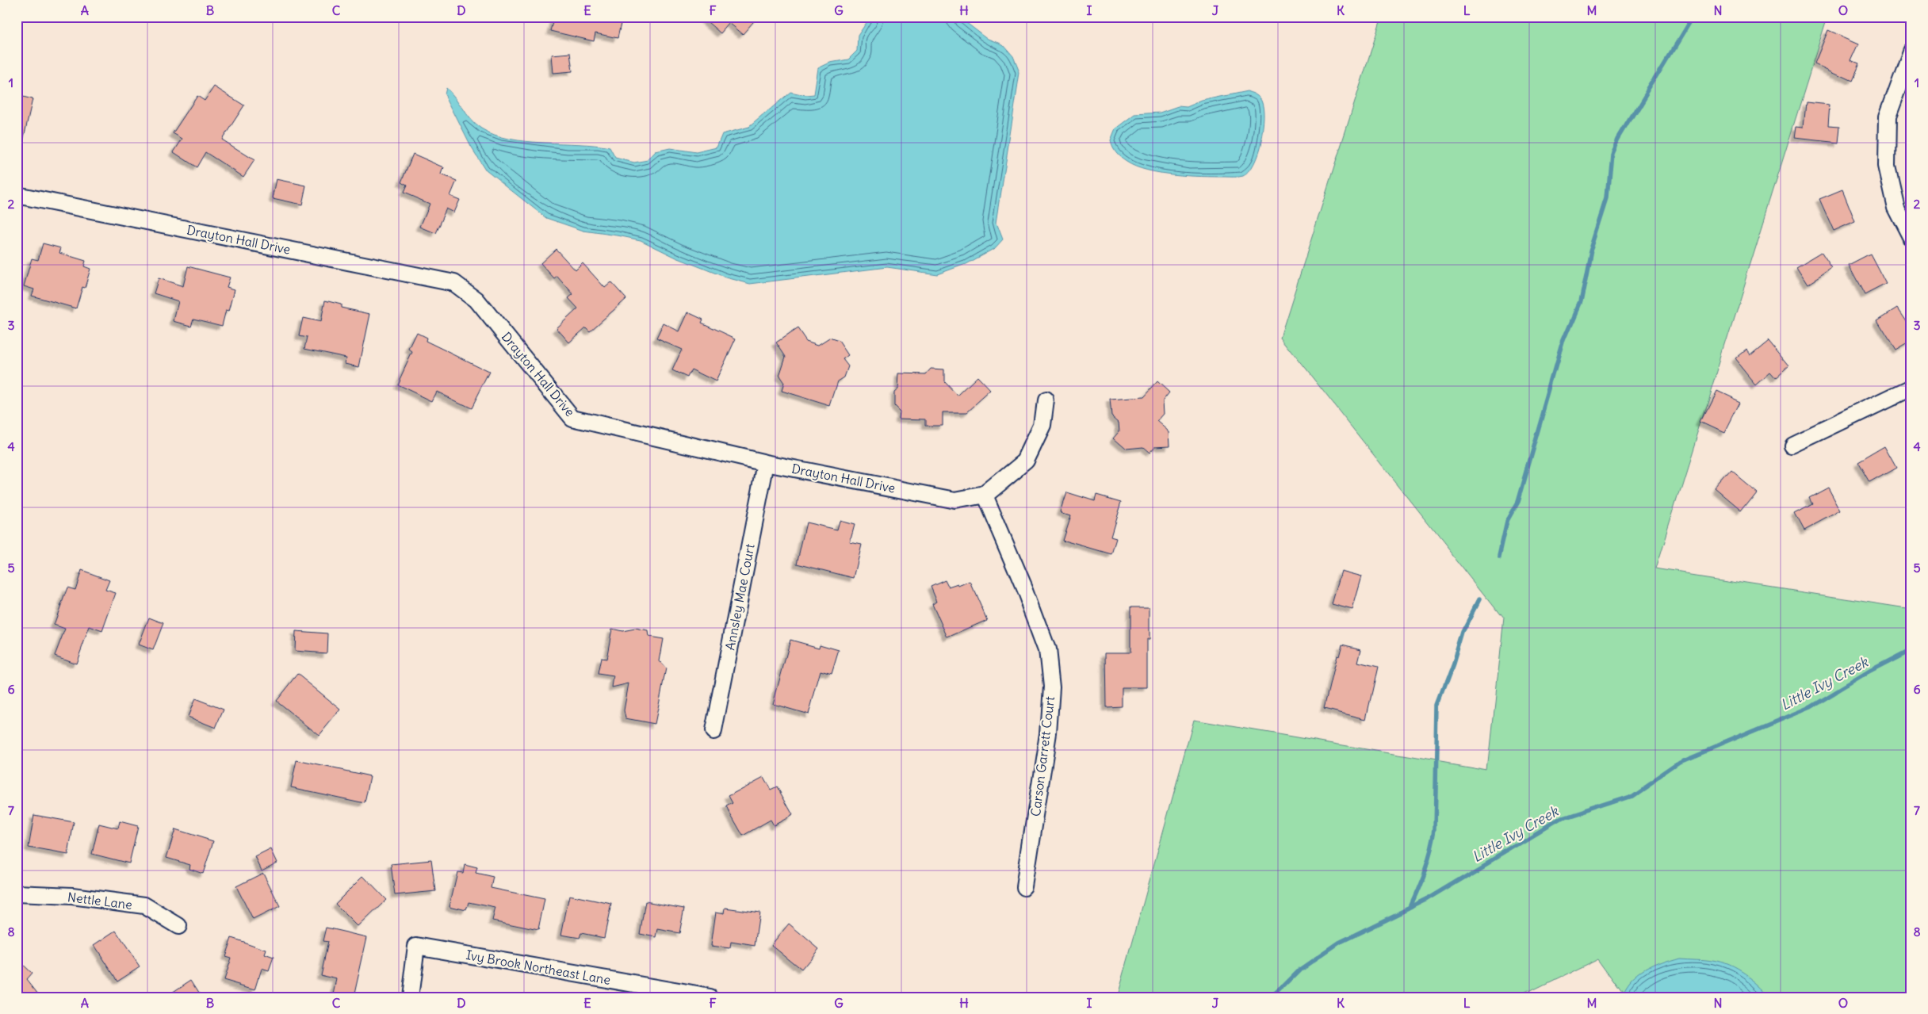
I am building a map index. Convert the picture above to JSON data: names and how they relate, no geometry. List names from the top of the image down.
{
  "streets": {
    "street": [
      "Drayton Hall Drive",
      "Annsley Mae Court",
      "Carson Garrett Court",
      "Nettle Lane",
      "Ivy Brook Northeast Lane"
    ]
  },
  "crossings": [
    ["Drayton Hall Drive", "Annsley Mae Court"],
    ["Drayton Hall Drive", "Carson Garrett Court"]
  ],
  "water": ["Little Ivy Creek"],
  "grid": {
    "columns": [
      "A",
      "B",
      "C",
      "D",
      "E",
      "F",
      "G",
      "H",
      "I",
      "J",
      "K",
      "L",
      "M",
      "N",
      "O"
    ],
    "rows": [
      "1",
      "2",
      "3",
      "4",
      "5",
      "6",
      "7",
      "8"
    ]
  }
}
